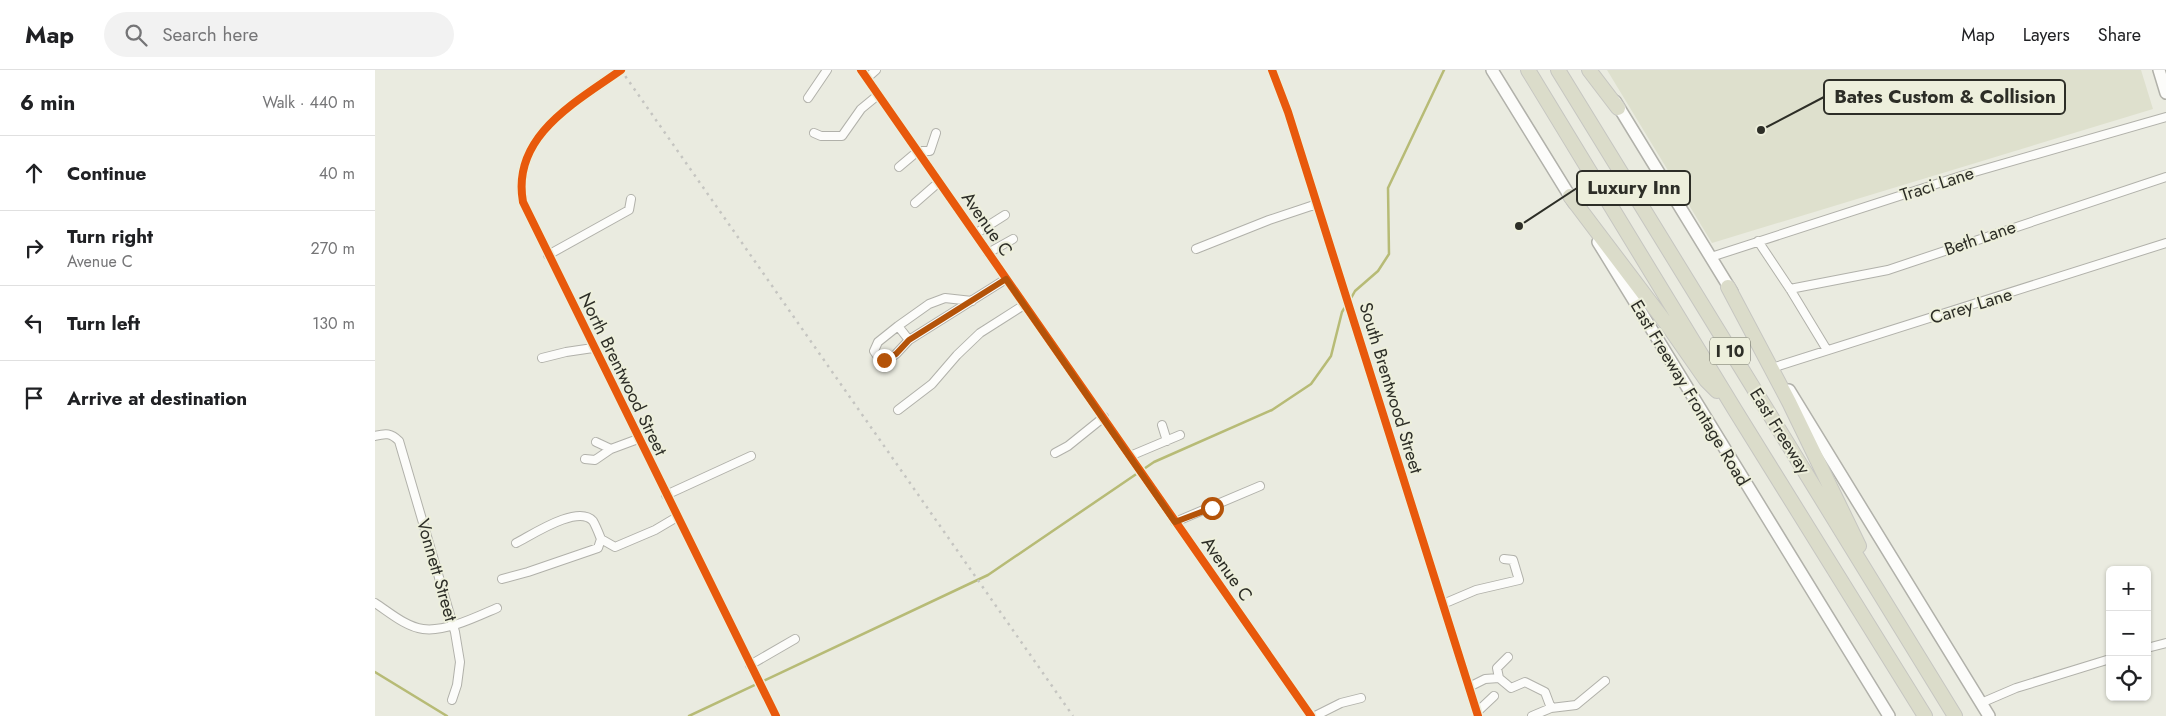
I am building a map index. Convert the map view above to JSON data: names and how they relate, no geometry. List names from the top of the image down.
{
  "streets": {
    "highway": ["I 10", "East Freeway"],
    "main road": ["East Freeway Frontage Road"],
    "street": [
      "Traci Lane",
      "Avenue C",
      "Beth Lane",
      "Carey Lane",
      "North Brentwood Street",
      "South Brentwood Street",
      "Vonnett Street"
    ]
  },
  "places": ["Bates Custom & Collision", "Luxury Inn"],
  "page": {
    "header": "Map",
    "search": "Search here",
    "nav": ["Map", "Layers", "Share"],
    "heading": ["6 min", "Walk · 440 m"],
    "list": [
      ["Continue", "40 m"],
      ["Turn right", "Avenue C", "270 m"],
      ["Turn left", "130 m"],
      "Arrive at destination"
    ],
    "map_buttons": ["+", "−"]
  }
}
